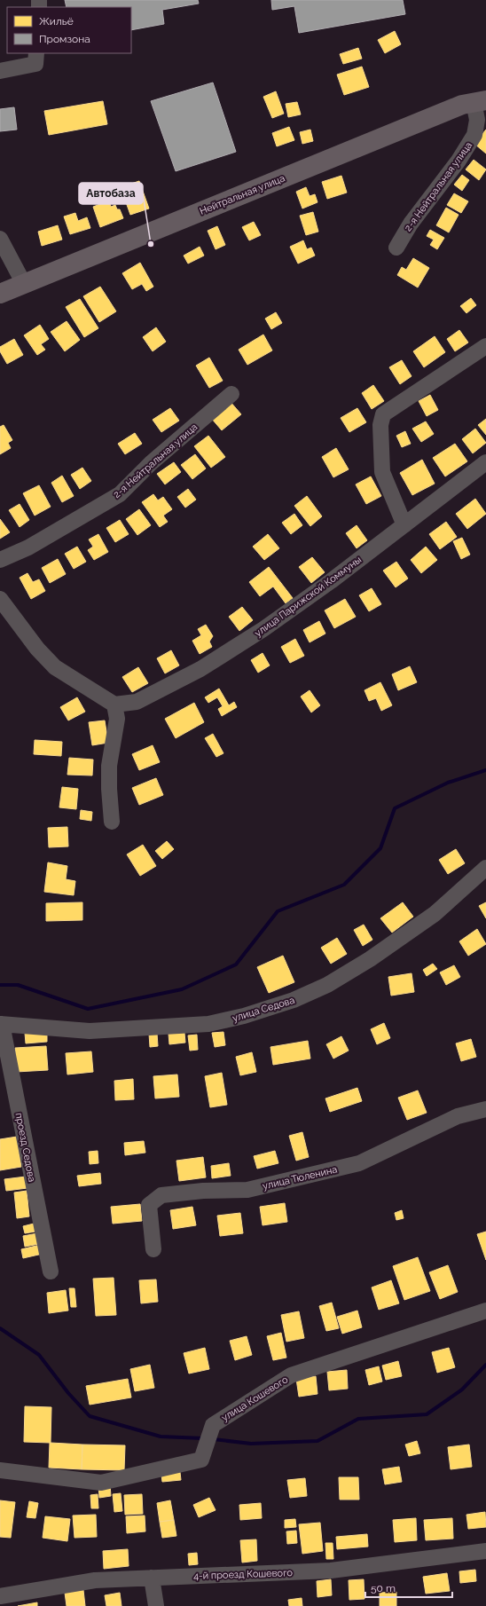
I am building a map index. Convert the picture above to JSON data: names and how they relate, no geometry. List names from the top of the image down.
{
  "streets": {
    "main road": ["Нейтральная улица"],
    "street": [
      "2-я Нейтральная улица",
      "улица Парижской Коммуны",
      "улица Седова",
      "проезд Седова",
      "улица Тюленина",
      "улица Кошевого",
      "4-й проезд Кошевого"
    ]
  },
  "crossings": [
    ["2-я Нейтральная улица", "Нейтральная улица"],
    ["улица Седова", "проезд Седова"]
  ],
  "places": ["Автобаза"],
  "legend": ["Жильё", "Промзона"],
  "scale_bar": "50 m"
}
